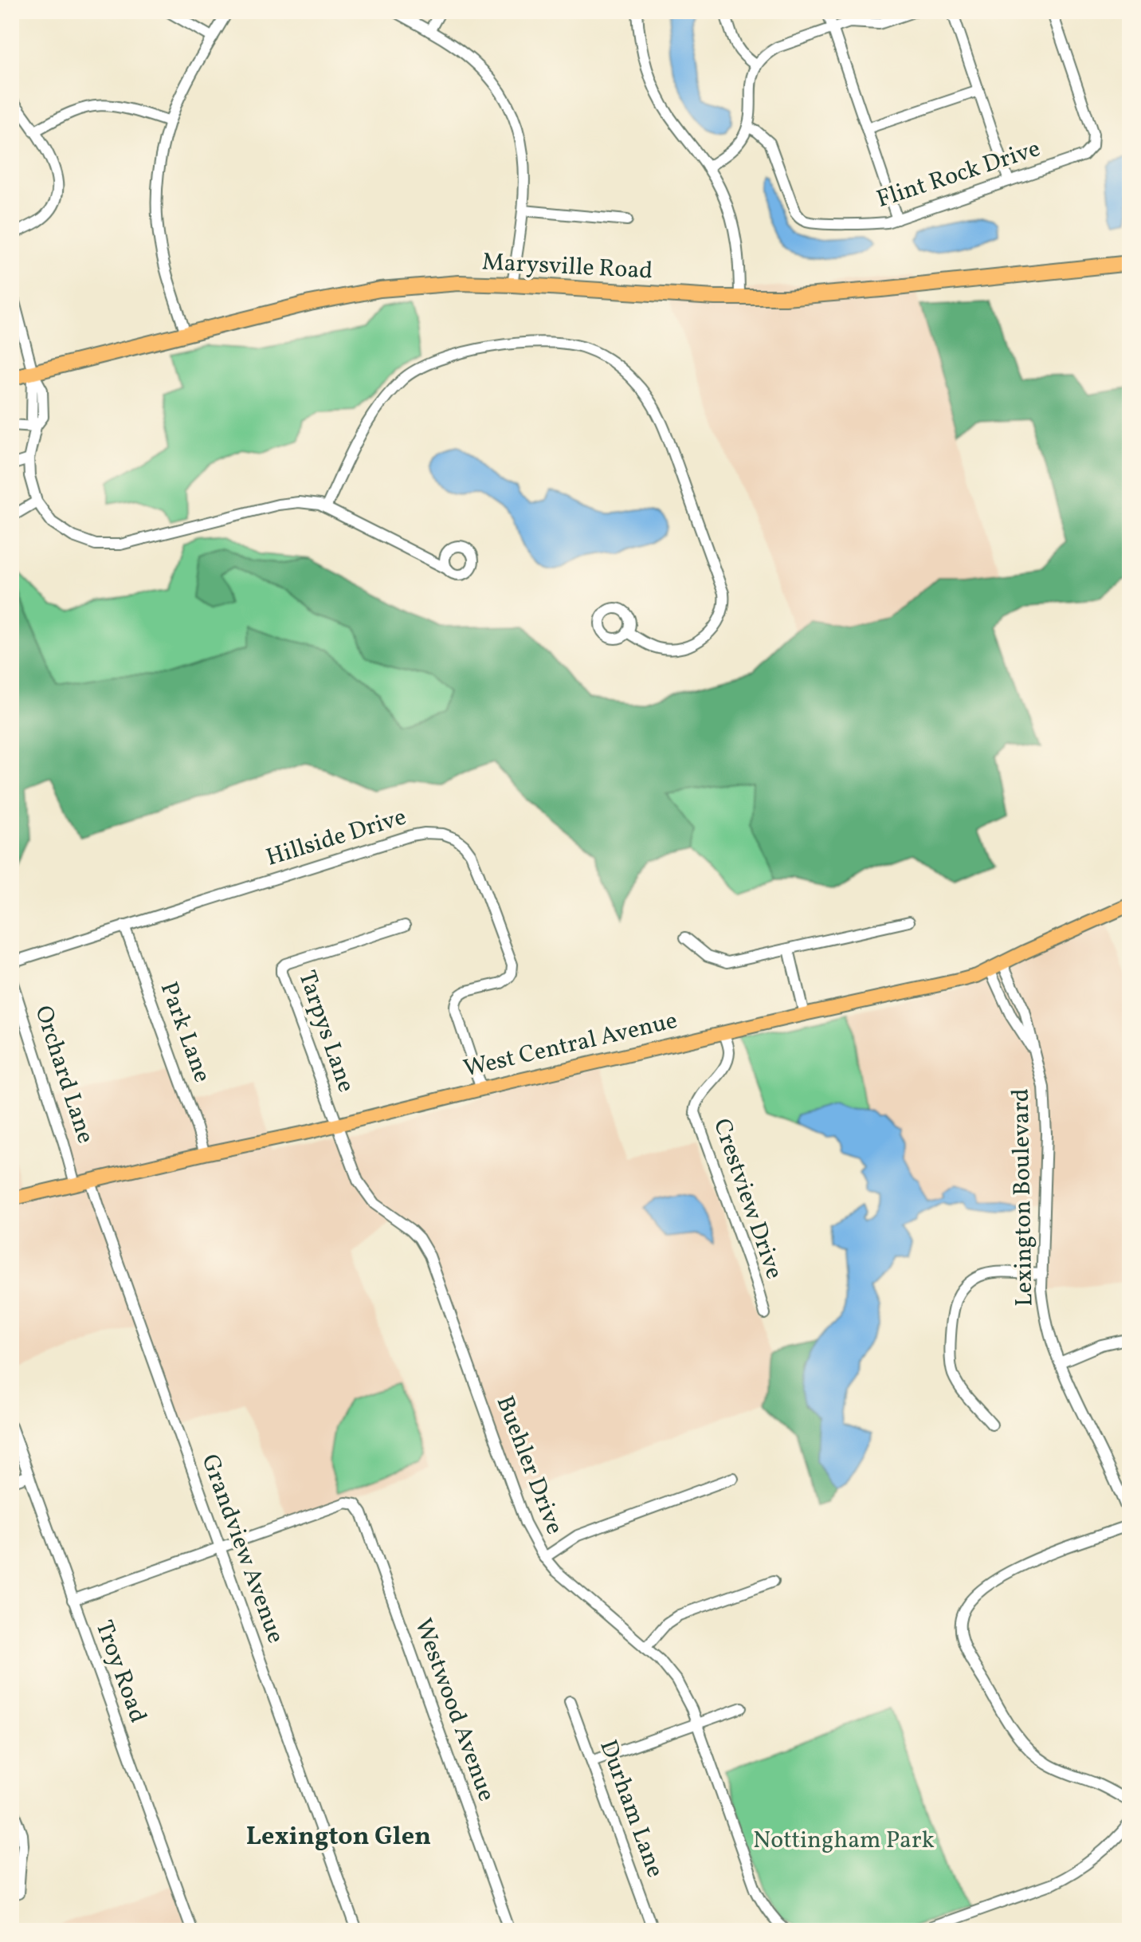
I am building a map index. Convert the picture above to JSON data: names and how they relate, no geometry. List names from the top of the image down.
{
  "streets": {
    "highway": ["Marysville Road"],
    "main road": ["West Central Avenue"],
    "street": [
      "Flint Rock Drive",
      "Hillside Drive",
      "Tarpys Lane",
      "Park Lane",
      "Orchard Lane",
      "Lexington Boulevard",
      "Crestview Drive",
      "Buehler Drive",
      "Grandview Avenue",
      "Troy Road",
      "Westwood Avenue",
      "Durham Lane"
    ]
  },
  "crossings": [
    ["Hillside Drive", "Park Lane"],
    ["Hillside Drive", "West Central Avenue"],
    ["Tarpys Lane", "West Central Avenue"],
    ["Tarpys Lane", "Buehler Drive"],
    ["Park Lane", "West Central Avenue"],
    ["West Central Avenue", "Orchard Lane"],
    ["West Central Avenue", "Lexington Boulevard"],
    ["West Central Avenue", "Crestview Drive"],
    ["West Central Avenue", "Buehler Drive"],
    ["West Central Avenue", "Grandview Avenue"],
    ["Grandview Avenue", "Westwood Avenue"]
  ],
  "districts": ["Lexington Glen"],
  "parks": ["Nottingham Park"]
}
